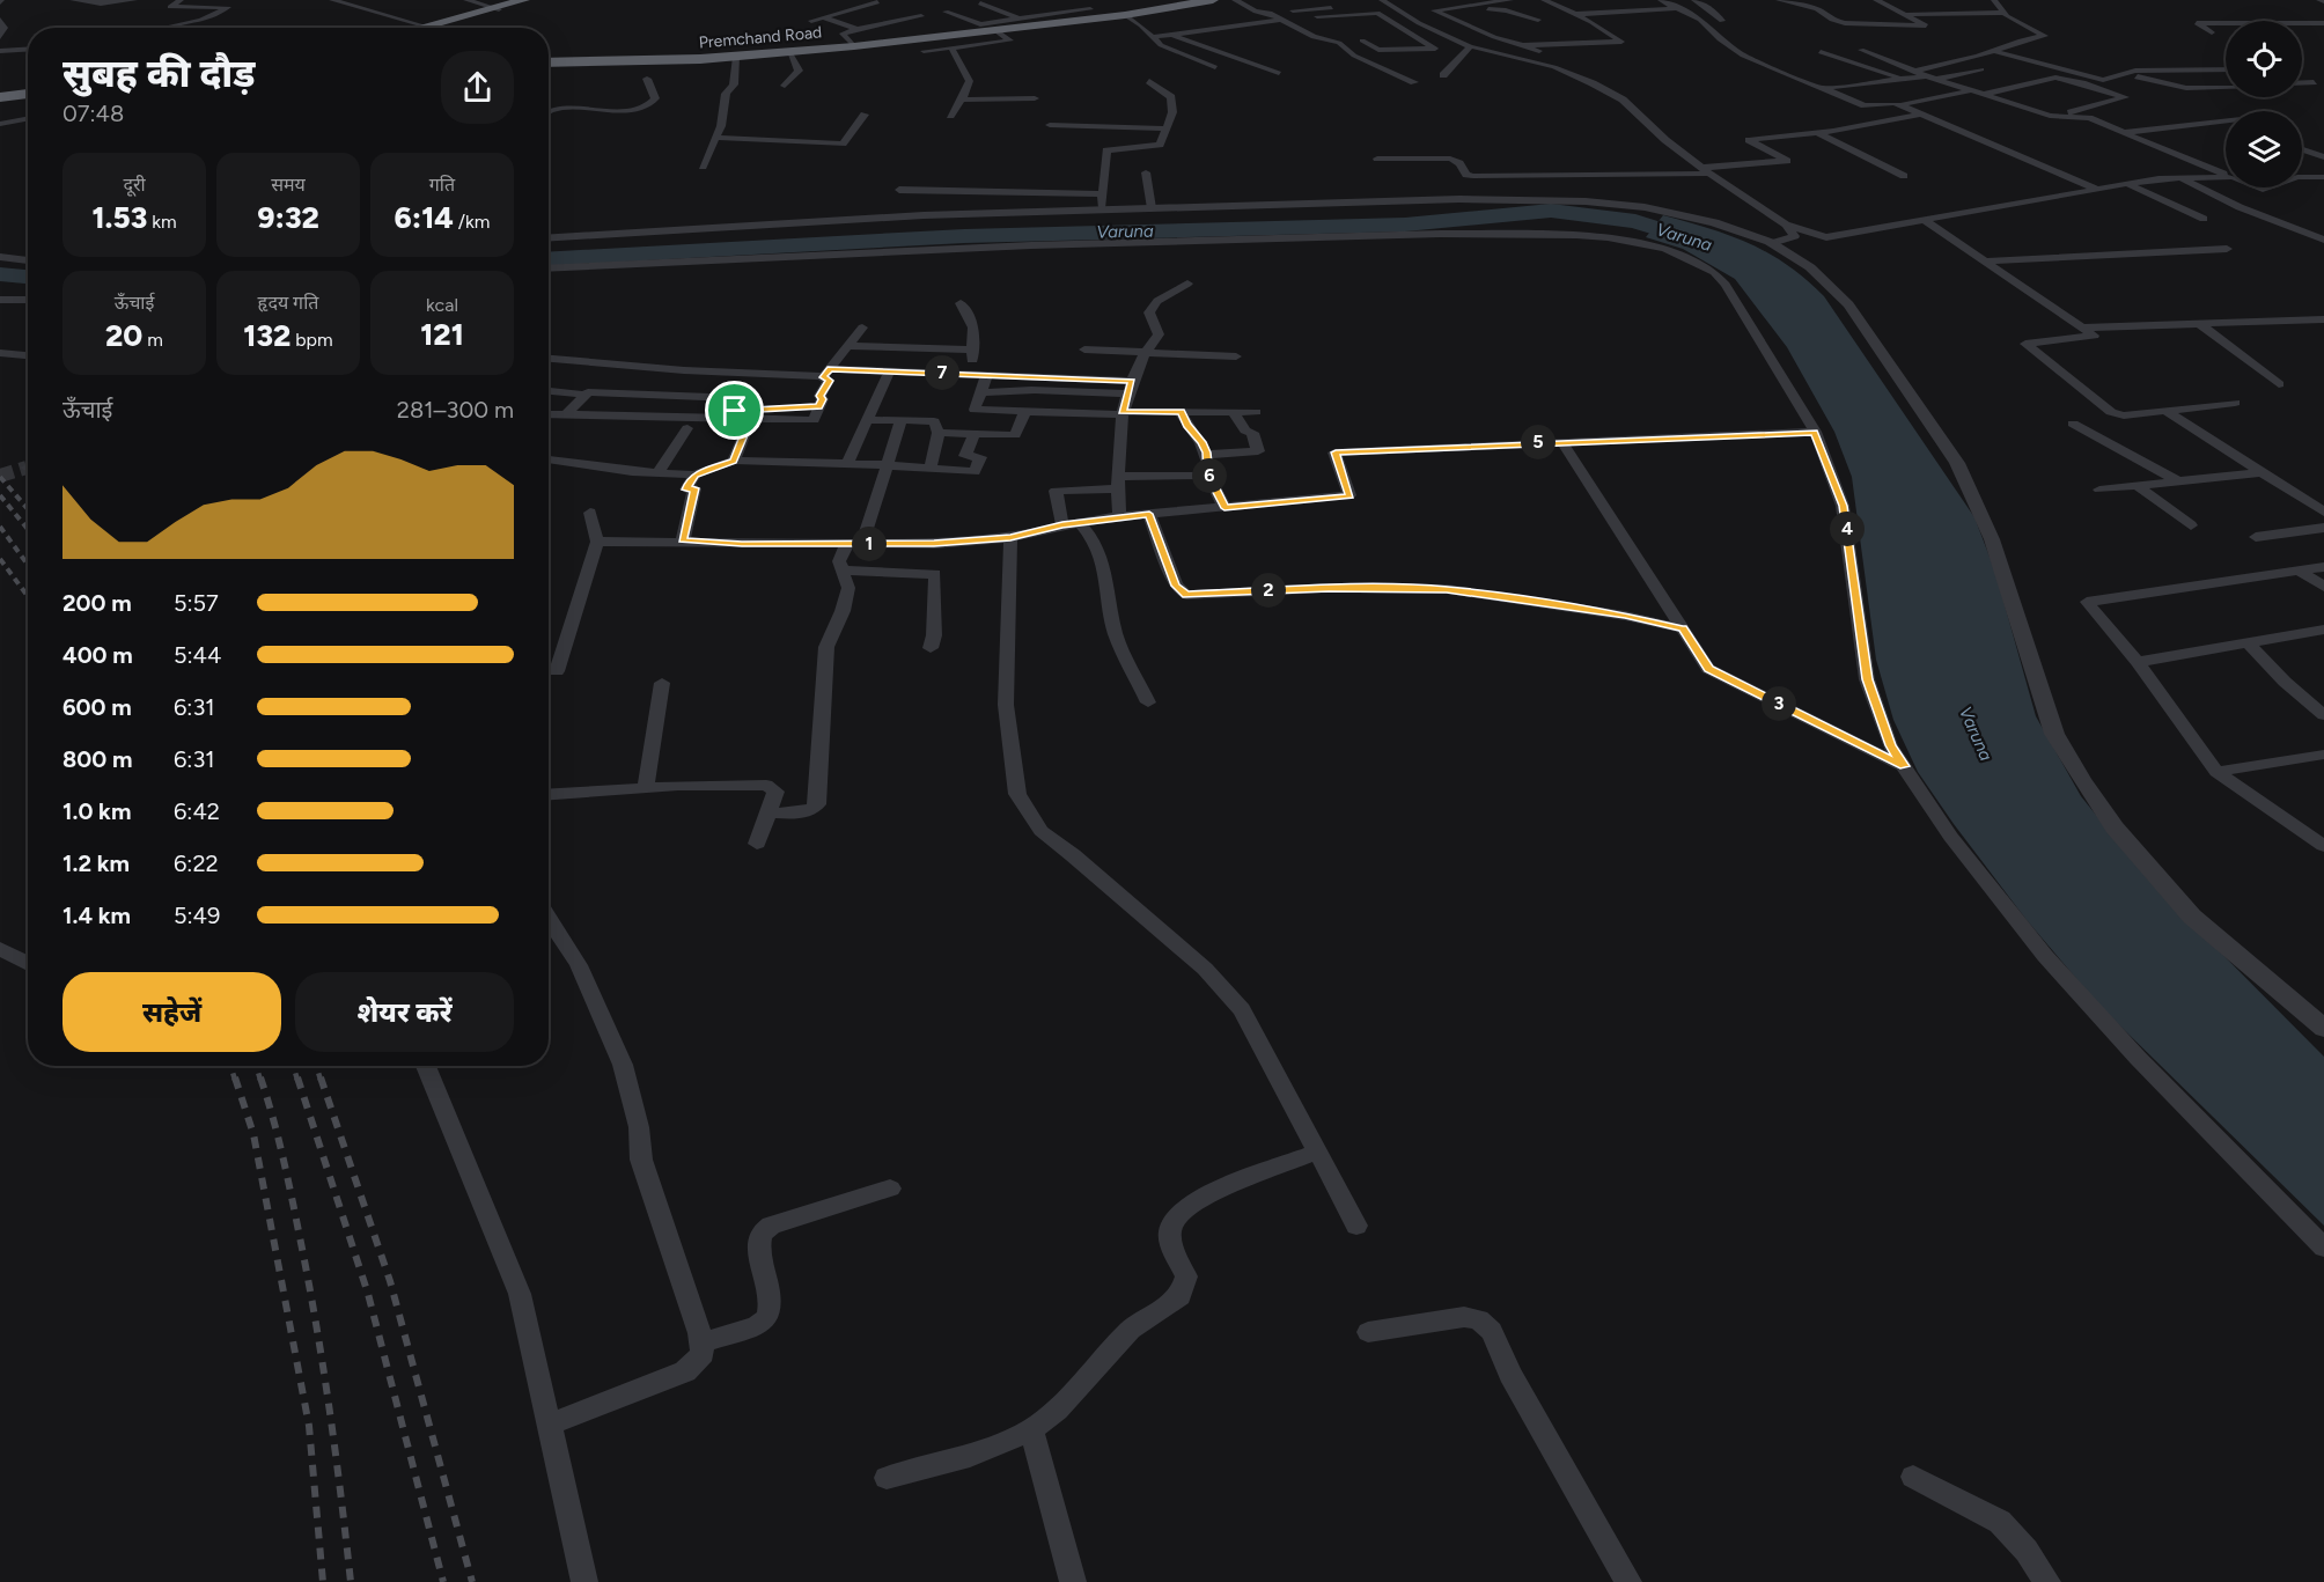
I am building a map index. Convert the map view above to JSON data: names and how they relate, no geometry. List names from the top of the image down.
{
  "streets": {
    "highway": ["Premchand Road"]
  },
  "water": ["Varuna"],
  "page": {
    "heading": ["सुबह की दौड़", "07:48"],
    "stats": [
      ["दूरी", "1.53 km"],
      ["समय", "9:32"],
      ["गति", "6:14 /km"],
      ["ऊँचाई", "20 m"],
      ["हृदय गति", "132 bpm"],
      ["kcal", "121"]
    ],
    "pins": [
      "7",
      "5",
      "6",
      "4",
      "1",
      "2",
      "3"
    ],
    "chart": ["ऊँचाई", "281–300 m"],
    "list": [
      {
        "name": "200 m",
        "note": "5:57"
      },
      {
        "name": "400 m",
        "note": "5:44"
      },
      {
        "name": "600 m",
        "note": "6:31"
      },
      {
        "name": "800 m",
        "note": "6:31"
      },
      {
        "name": "1.0 km",
        "note": "6:42"
      },
      {
        "name": "1.2 km",
        "note": "6:22"
      },
      {
        "name": "1.4 km",
        "note": "5:49"
      }
    ],
    "buttons": ["सहेजें", "शेयर करें"]
  }
}
